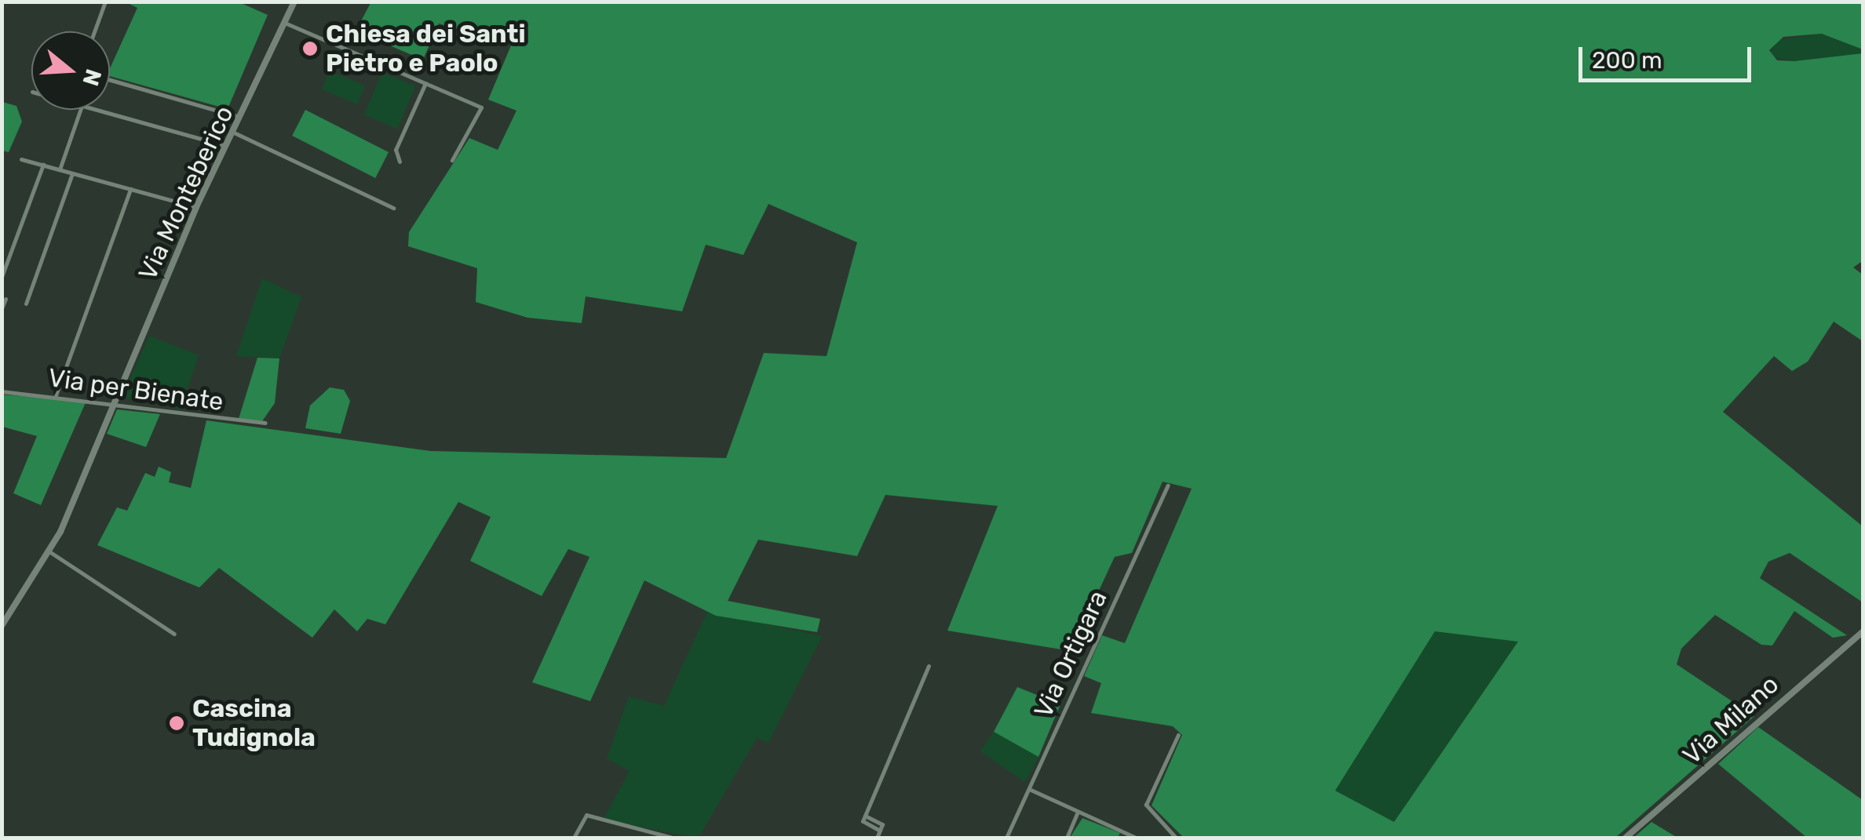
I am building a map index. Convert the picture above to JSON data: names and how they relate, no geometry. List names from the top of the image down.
{
  "streets": {
    "street": [
      "Via Monteberico",
      "Via per Bienate",
      "Via Ortigara",
      "Via Milano"
    ]
  },
  "crossings": [
    ["Via Monteberico", "Via per Bienate"]
  ],
  "places": ["Chiesa dei Santi Pietro e Paolo", "Cascina Tudignola"],
  "scale_bar": "200 m",
  "north": "right"
}
